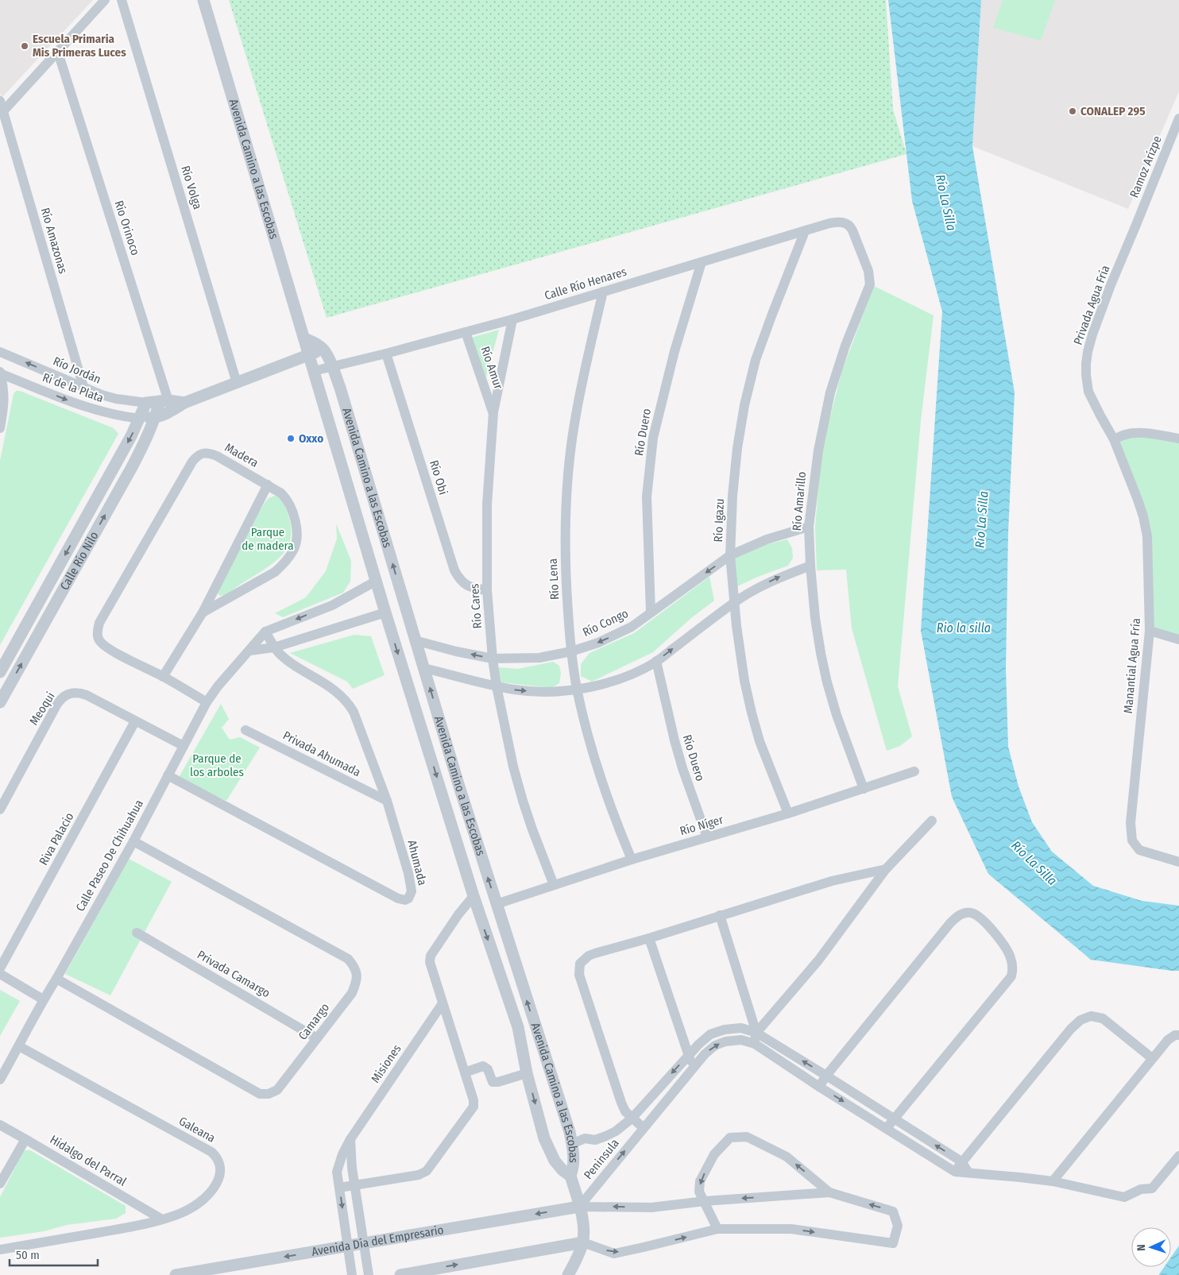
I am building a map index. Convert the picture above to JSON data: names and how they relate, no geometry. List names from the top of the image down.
{
  "streets": {
    "street": [
      "Ramoz Arízpe",
      "Avenida Camino a las Escobas",
      "Río Volga",
      "Río Orinoco",
      "Río Amazonas",
      "Calle Río Henares",
      "Privada Agua Fría",
      "Río Amur",
      "Río Jordán",
      "Ri de la Plata",
      "Río Duero",
      "Madera",
      "Río Obi",
      "Río Amarillo",
      "Río Igazu",
      "Calle Río Nilo",
      "Río Lena",
      "Río Cares",
      "Río Congo",
      "Manantial Agua Fría",
      "Meoqui",
      "Privada Ahumada",
      "Río Níger",
      "Riva Palacio",
      "Calle Paseo De Chihuahua",
      "Ahumada",
      "Privada Camargo",
      "Camargo",
      "Misiones",
      "Galeana",
      "Peninsula",
      "Hidalgo del Parral",
      "Avenida Día del Empresario"
    ]
  },
  "crossings": [
    ["Ramoz Arízpe", "Privada Agua Fría"],
    ["Avenida Camino a las Escobas", "Calle Río Henares"],
    ["Avenida Camino a las Escobas", "Río Congo"],
    ["Avenida Camino a las Escobas", "Río Níger"],
    ["Avenida Camino a las Escobas", "Calle Paseo De Chihuahua"],
    ["Avenida Camino a las Escobas", "Peninsula"],
    ["Río Orinoco", "Calle Río Nilo"],
    ["Río Amazonas", "Río Jordán"],
    ["Calle Río Henares", "Río Amur"],
    ["Calle Río Henares", "Río Duero"],
    ["Calle Río Henares", "Río Obi"],
    ["Calle Río Henares", "Río Amarillo"],
    ["Calle Río Henares", "Río Igazu"],
    ["Calle Río Henares", "Río Lena"],
    ["Calle Río Henares", "Río Cares"],
    ["Privada Agua Fría", "Manantial Agua Fría"],
    ["Río Amur", "Río Cares"],
    ["Río Jordán", "Calle Río Nilo"],
    ["Ri de la Plata", "Calle Río Nilo"],
    ["Río Duero", "Río Congo"],
    ["Río Duero", "Río Níger"],
    ["Madera", "Calle Paseo De Chihuahua"],
    ["Río Obi", "Río Cares"],
    ["Río Amarillo", "Río Congo"],
    ["Río Amarillo", "Río Níger"],
    ["Río Igazu", "Río Congo"],
    ["Río Igazu", "Río Níger"],
    ["Río Lena", "Río Congo"],
    ["Río Lena", "Río Níger"],
    ["Río Cares", "Río Congo"],
    ["Río Cares", "Río Níger"],
    ["Meoqui", "Riva Palacio"],
    ["Meoqui", "Calle Paseo De Chihuahua"],
    ["Privada Ahumada", "Ahumada"],
    ["Calle Paseo De Chihuahua", "Ahumada"],
    ["Calle Paseo De Chihuahua", "Camargo"],
    ["Calle Paseo De Chihuahua", "Galeana"],
    ["Privada Camargo", "Camargo"],
    ["Misiones", "Avenida Día del Empresario"],
    ["Galeana", "Hidalgo del Parral"],
    ["Peninsula", "Avenida Día del Empresario"]
  ],
  "one_way": ["Río Jordán", "Ri de la Plata"],
  "water": ["Río La Silla", "Rio la silla"],
  "parks": ["Parque de madera", "Parque de los arboles"],
  "places": ["Escuela Primaria Mis Primeras Luces", "CONALEP 295", "Oxxo"],
  "scale_bar": "50 m",
  "north": "left"
}
